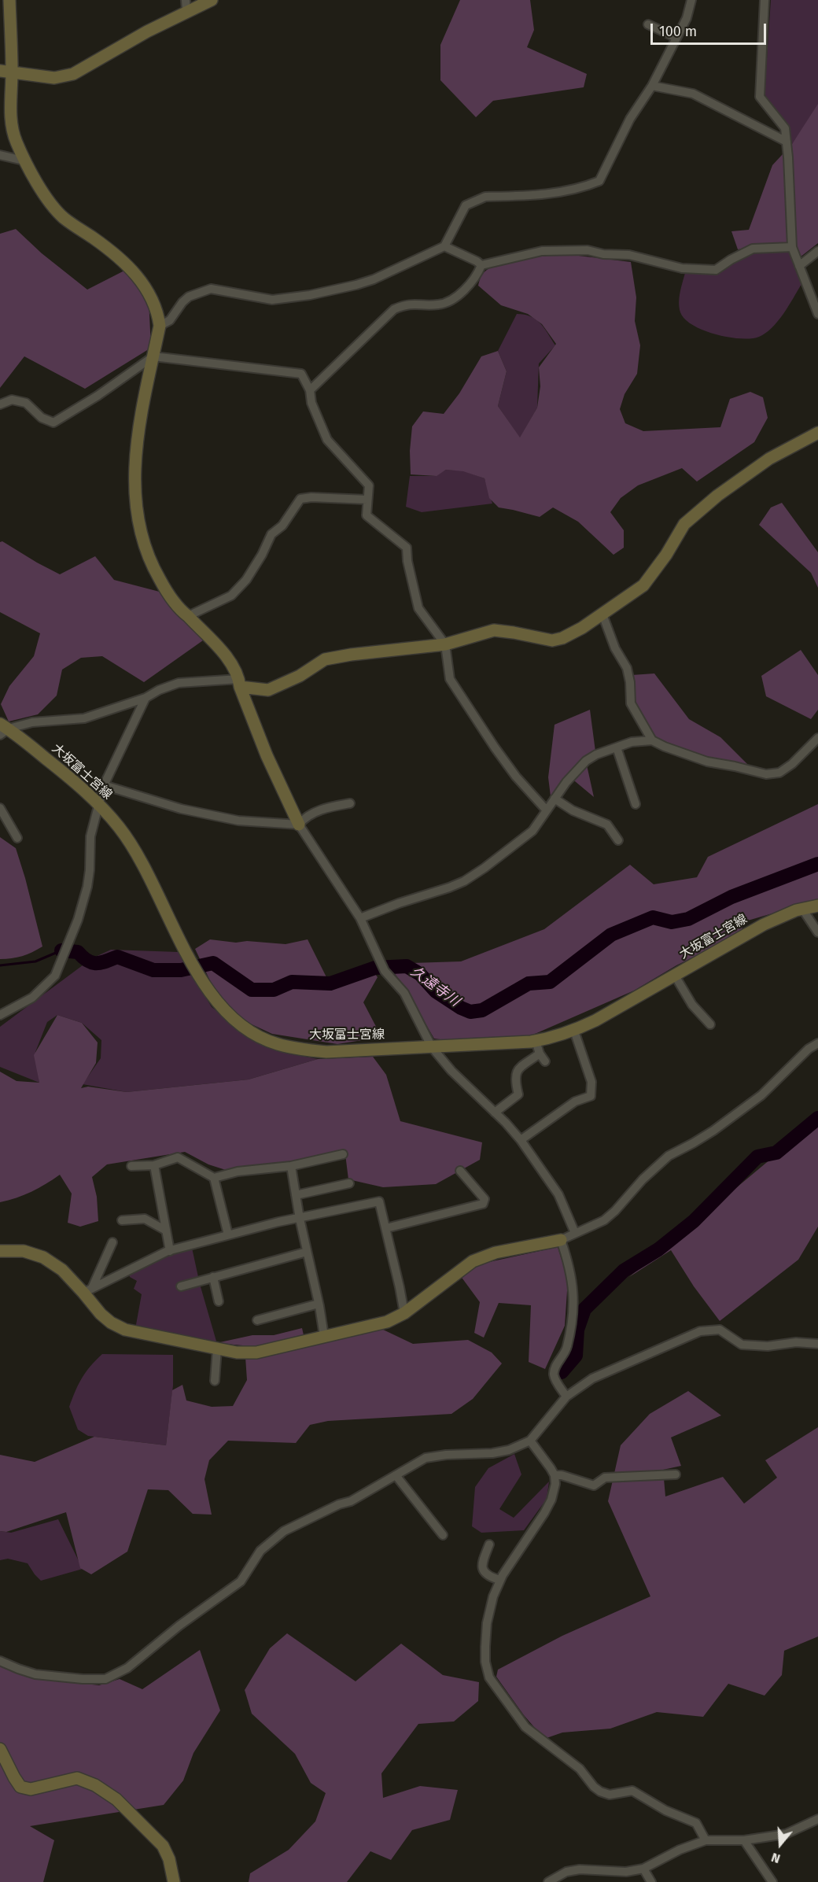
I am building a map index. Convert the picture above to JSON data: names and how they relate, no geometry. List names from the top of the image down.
{
  "streets": {
    "street": ["大坂富士宮線"]
  },
  "water": ["久遠寺川"],
  "scale_bar": "100 m",
  "north": "bottom"
}
